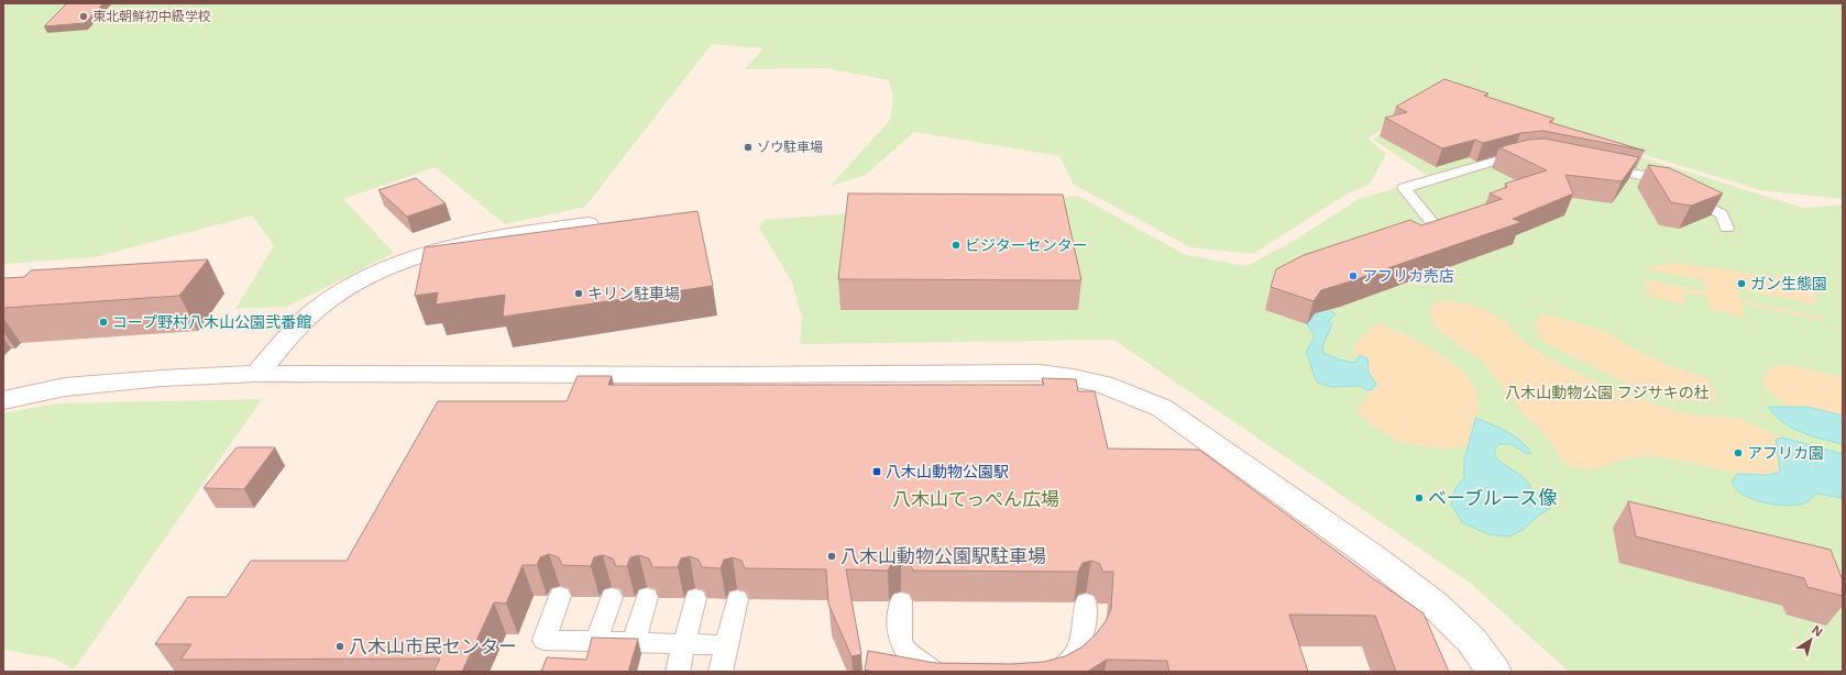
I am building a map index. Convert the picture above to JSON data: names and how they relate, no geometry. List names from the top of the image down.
{
  "parks": ["八木山動物公園 フジサキの杜", "八木山てっぺん広場"],
  "places": {
    "other": [
      "東北朝鮮初中級学校",
      "ゾウ駐車場",
      "ビジターセンター",
      "アフリカ売店",
      "ガン生態園",
      "キリン駐車場",
      "コープ野村八木山公園弐番館",
      "アフリカ園",
      "ベーブルース像",
      "八木山動物公園駅駐車場",
      "八木山市民センター"
    ],
    "transit": ["八木山動物公園駅"]
  },
  "north": "top right"
}
